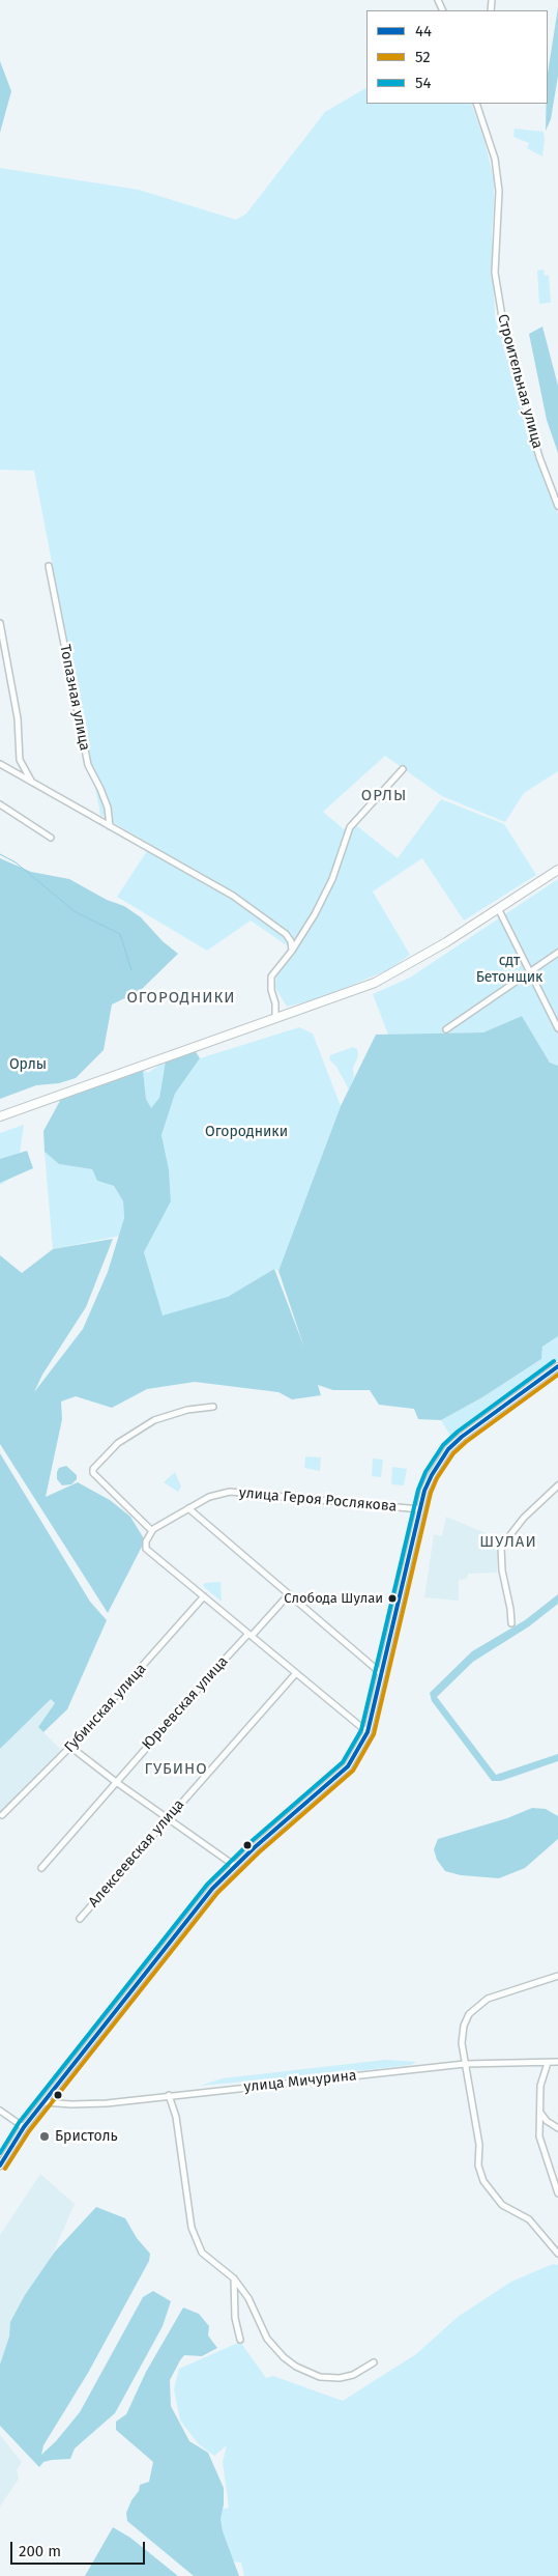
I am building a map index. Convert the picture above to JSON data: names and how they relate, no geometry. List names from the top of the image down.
{
  "streets": {
    "street": [
      "Строительная улица",
      "Топазная улица",
      "улица Героя Рослякова",
      "Юрьевская улица",
      "Губинская улица",
      "Алексеевская улица",
      "улица Мичурина"
    ]
  },
  "districts": [
    "ОРЛЫ",
    "ОГОРОДНИКИ",
    "ШУЛАИ",
    "ГУБИНО"
  ],
  "parks": ["сдт Бетонщик", "Орлы", "Огородники"],
  "places": ["Слобода Шулаи", "Бристоль"],
  "lines": ["transit line 54", "transit line 44", "transit line 52"],
  "legend": ["44", "52", "54"],
  "scale_bar": "200 m"
}
